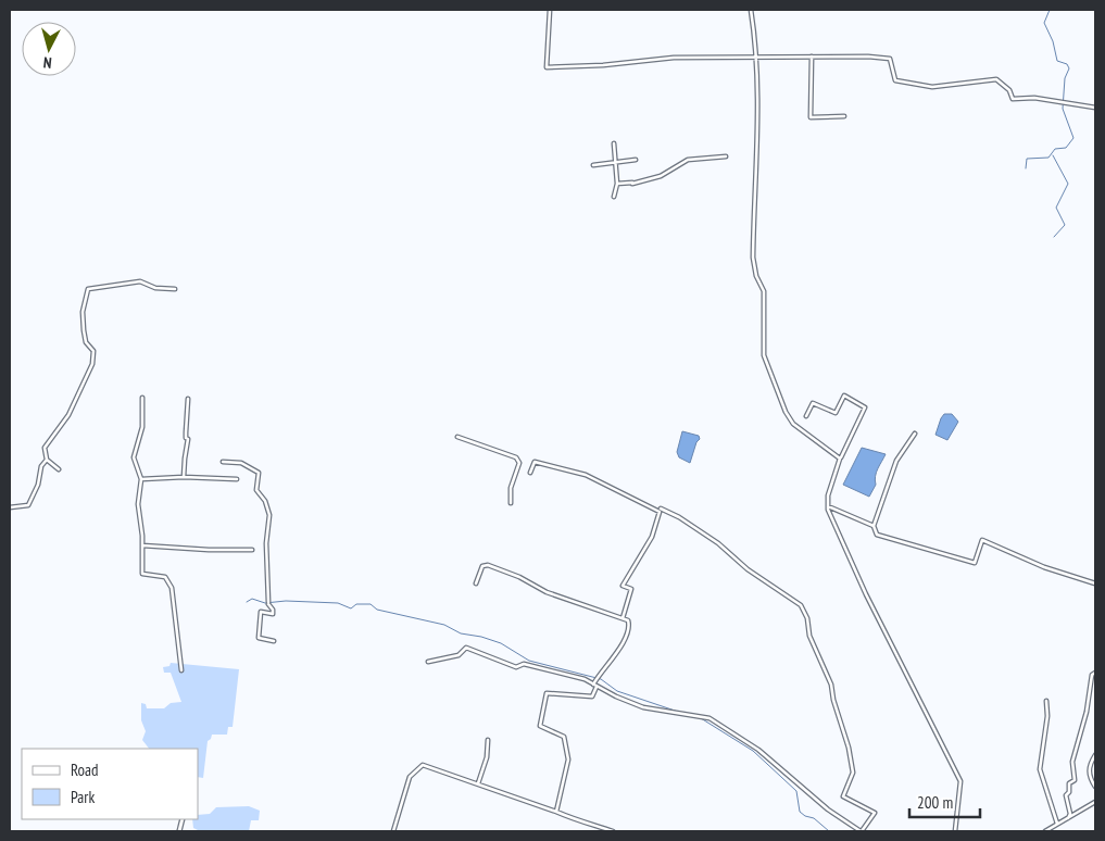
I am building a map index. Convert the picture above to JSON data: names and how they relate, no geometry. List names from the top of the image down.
{
  "legend": ["Road", "Park"],
  "scale_bar": "200 m",
  "north": "bottom"
}
